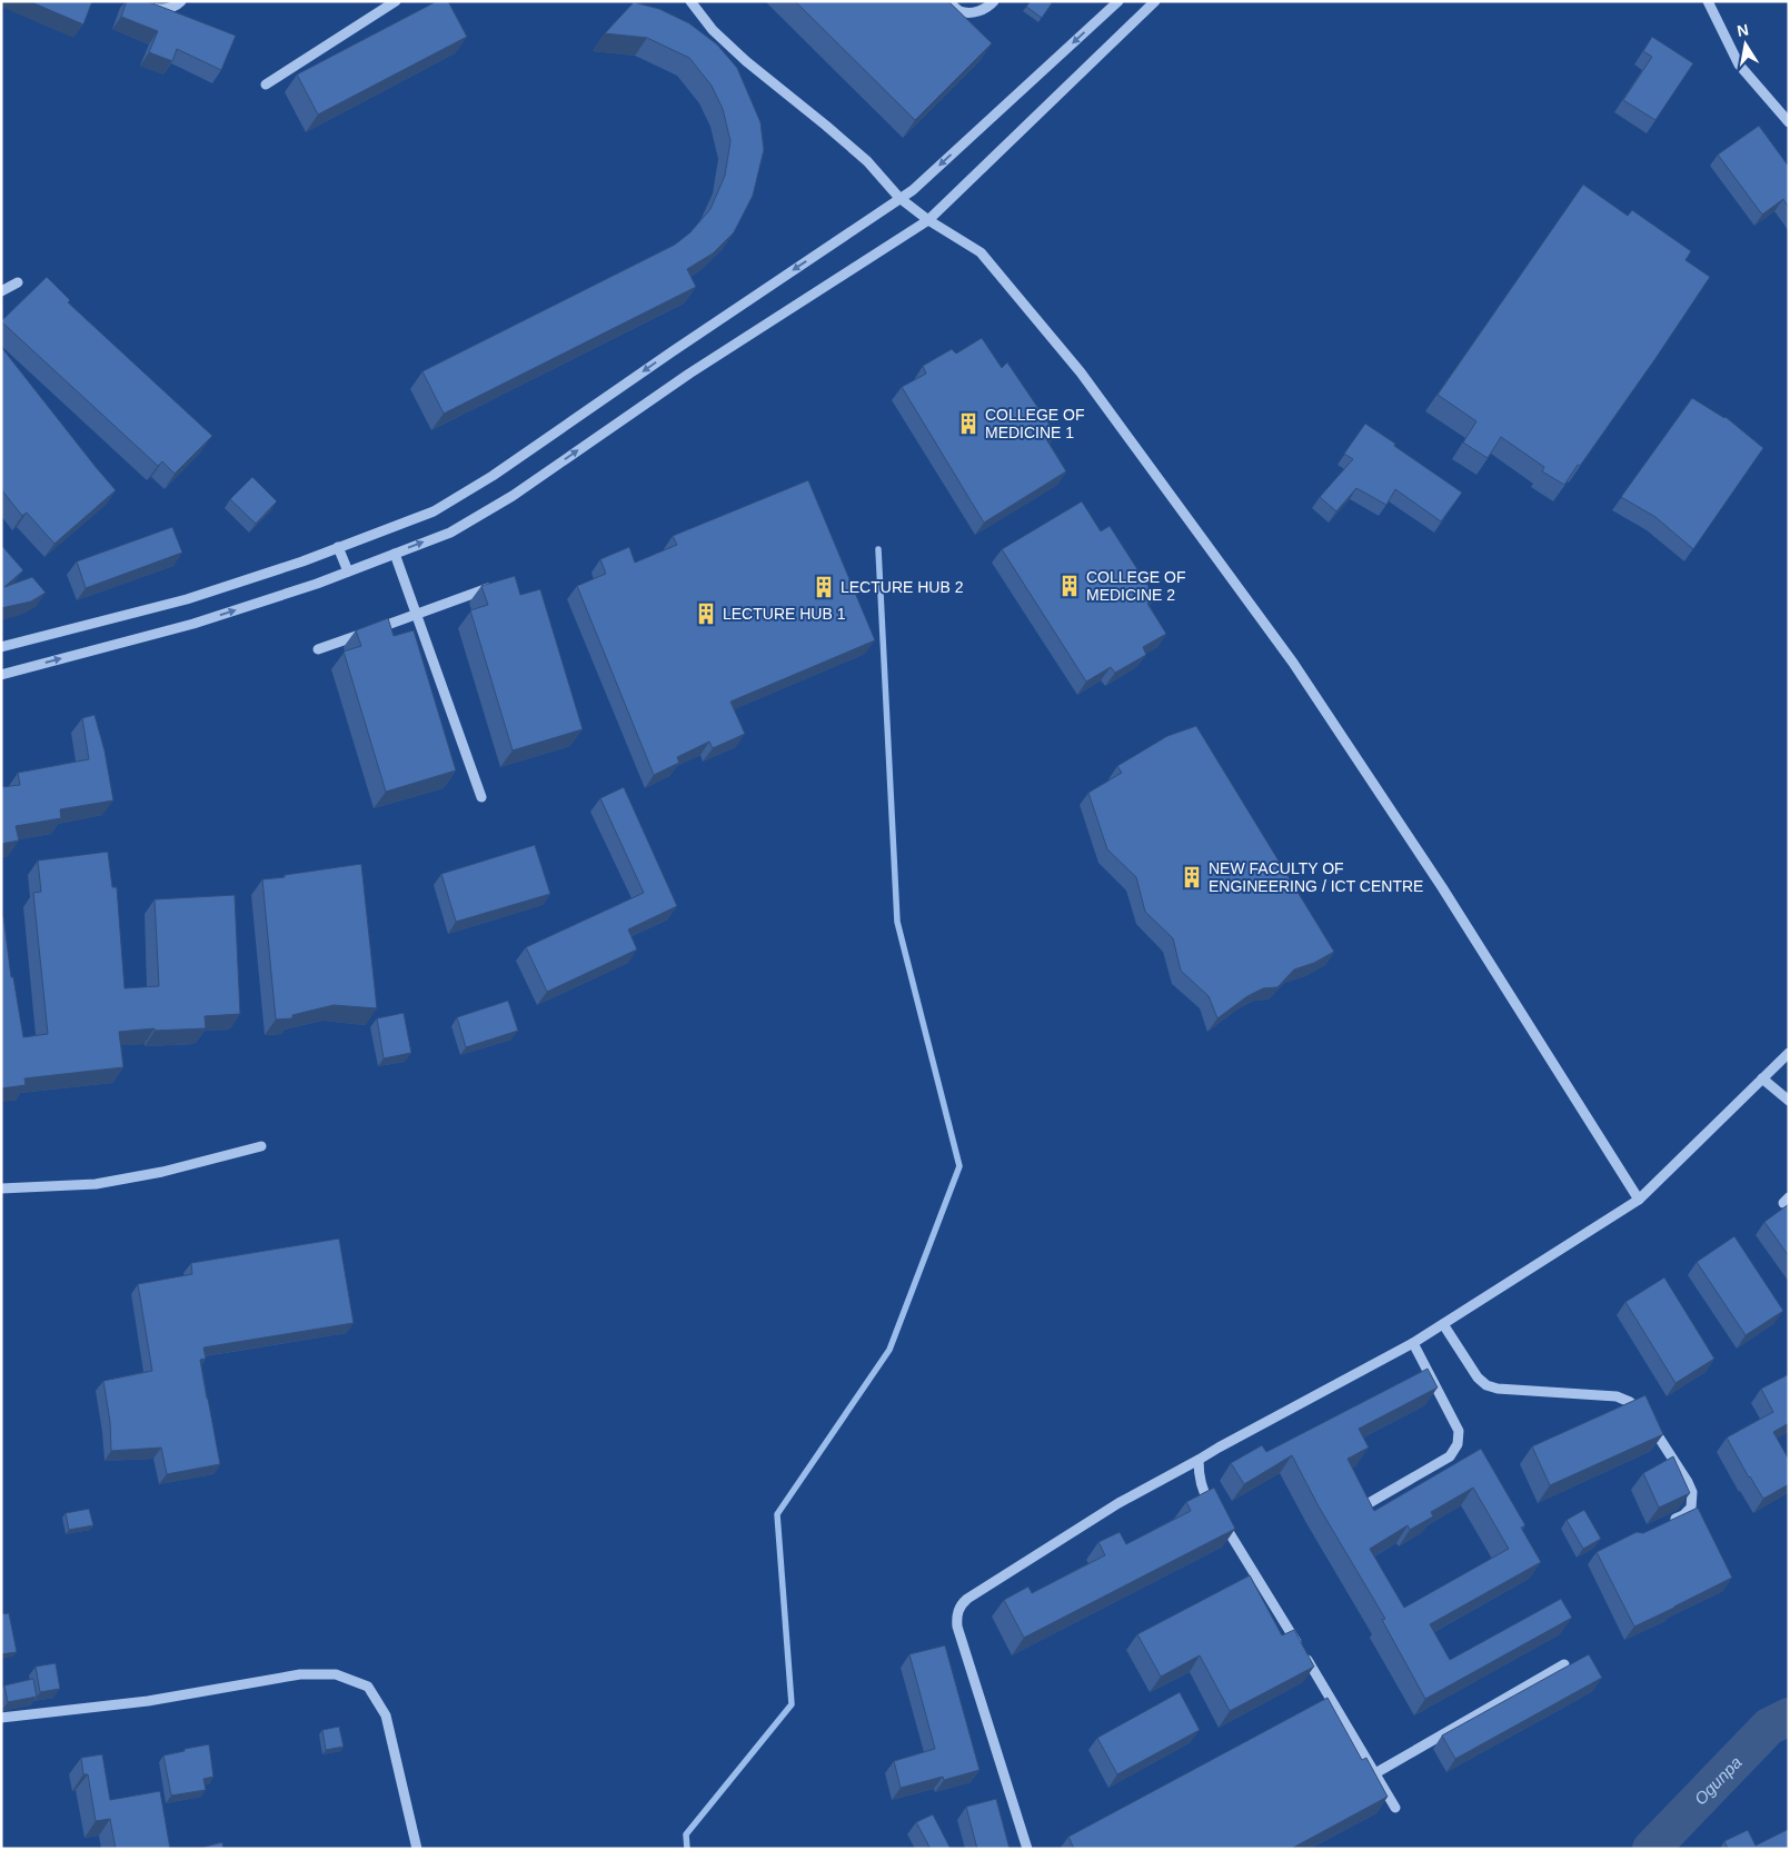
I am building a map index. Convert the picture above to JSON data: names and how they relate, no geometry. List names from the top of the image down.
{
  "water": ["Ogunpa"],
  "places": {
    "building": [
      "COLLEGE OF MEDICINE 1",
      "COLLEGE OF MEDICINE 2",
      "LECTURE HUB 2",
      "LECTURE HUB 1",
      "NEW FACULTY OF ENGINEERING / ICT CENTRE"
    ]
  },
  "north": "top"
}
